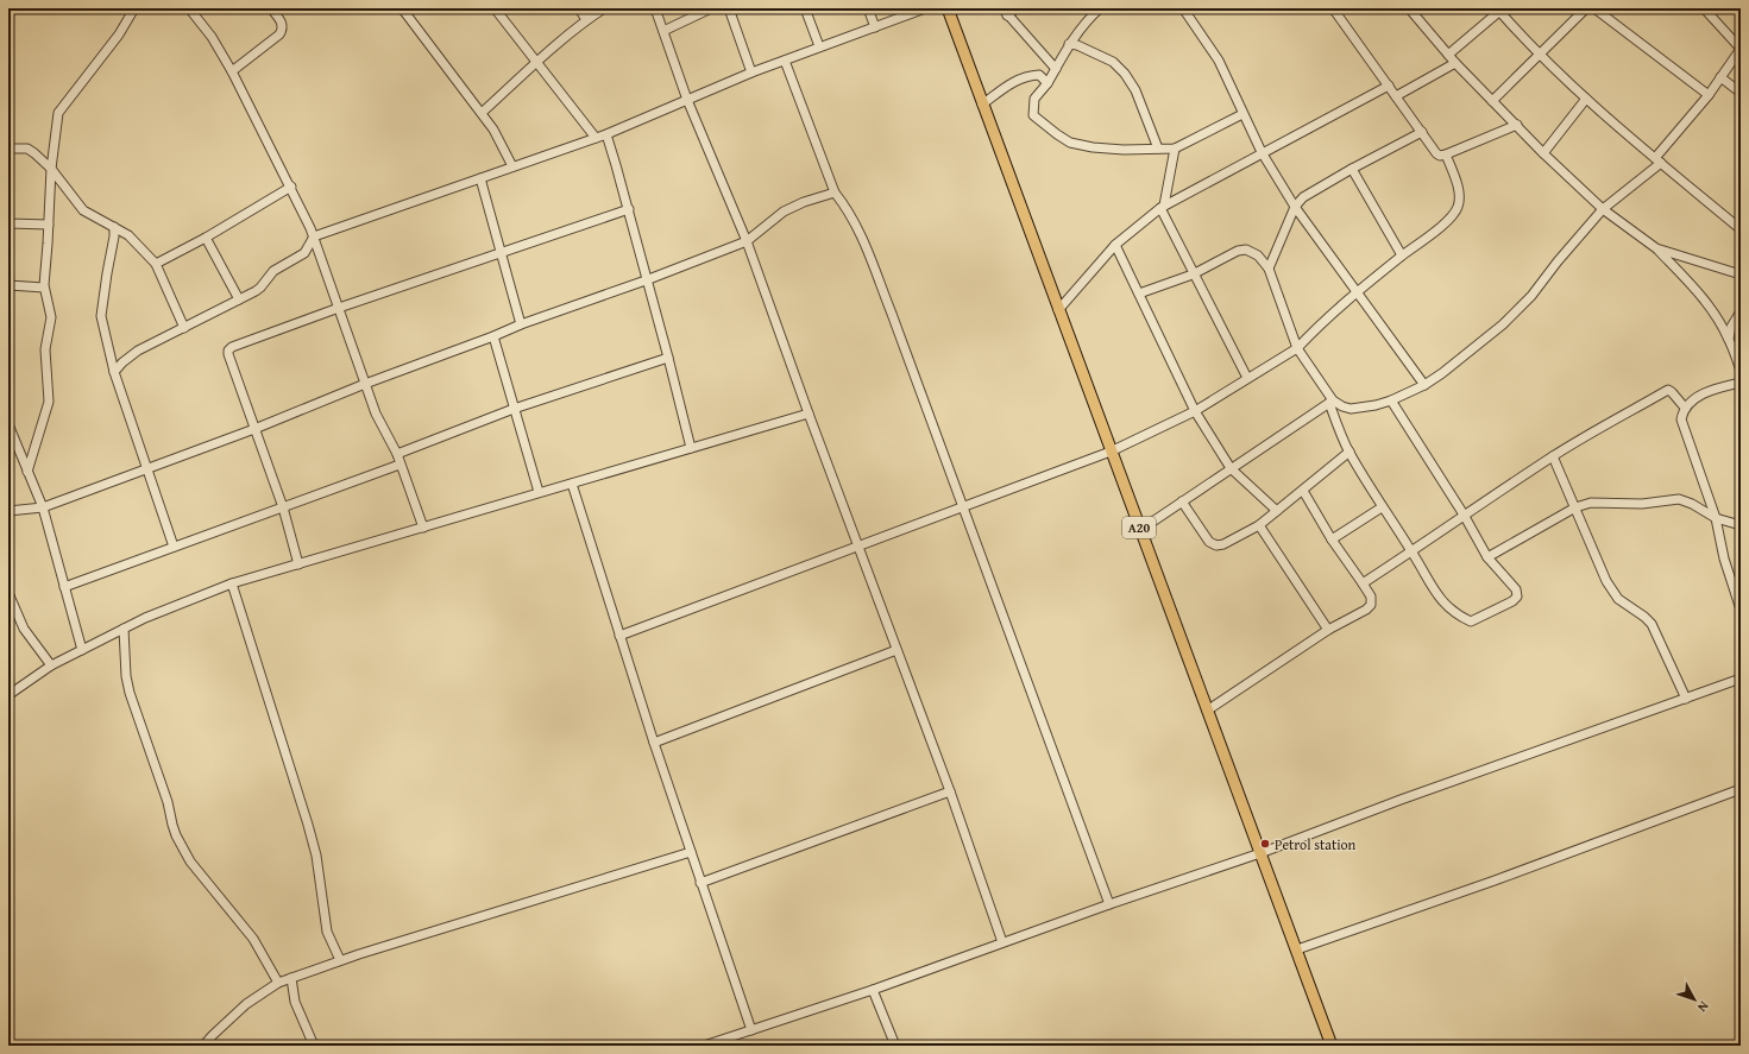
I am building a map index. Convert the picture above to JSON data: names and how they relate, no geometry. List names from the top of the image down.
{
  "streets": {
    "main road": ["A20"]
  },
  "places": ["Petrol station"],
  "north": "bottom right"
}
